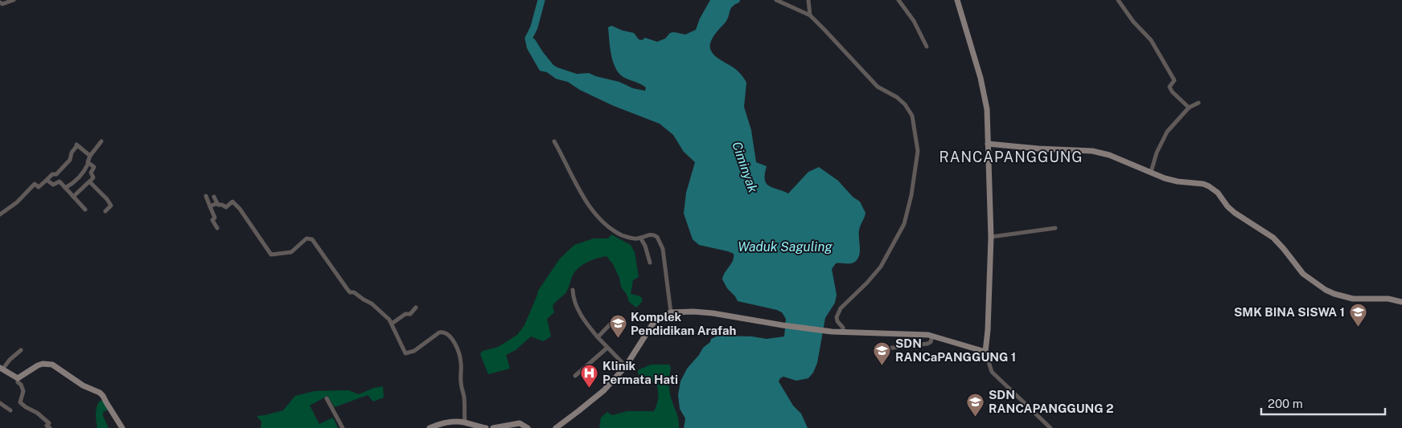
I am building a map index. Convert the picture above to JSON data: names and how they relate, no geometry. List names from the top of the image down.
{
  "districts": ["RANCAPANGGUNG"],
  "water": ["Ciminyak", "Waduk Saguling"],
  "places": {
    "school or university": [
      "SMK BINA SISWA 1",
      "Komplek Pendidikan Arafah",
      "SDN RANCaPANGGUNG 1",
      "SDN RANCAPANGGUNG 2"
    ],
    "hospital": ["Klinik Permata Hati"]
  },
  "scale_bar": "200 m"
}
